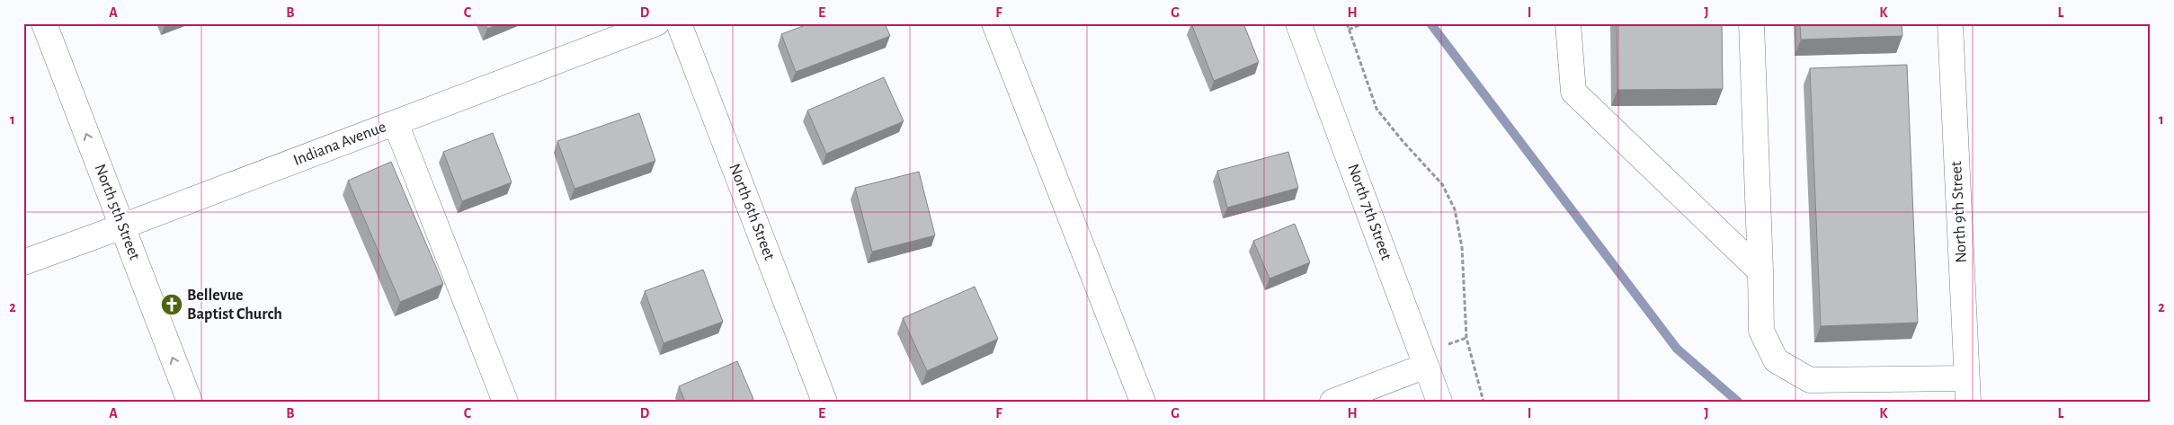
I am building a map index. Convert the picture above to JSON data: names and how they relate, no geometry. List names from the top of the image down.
{
  "streets": {
    "street": [
      "Indiana Avenue",
      "North 5th Street",
      "North 6th Street",
      "North 7th Street",
      "North 9th Street"
    ]
  },
  "crossings": [
    ["Indiana Avenue", "North 5th Street"]
  ],
  "one_way": ["North 5th Street"],
  "places": {
    "church": ["Bellevue Baptist Church"]
  },
  "grid": {
    "columns": [
      "A",
      "B",
      "C",
      "D",
      "E",
      "F",
      "G",
      "H",
      "I",
      "J",
      "K",
      "L"
    ],
    "rows": ["1", "2"]
  }
}
